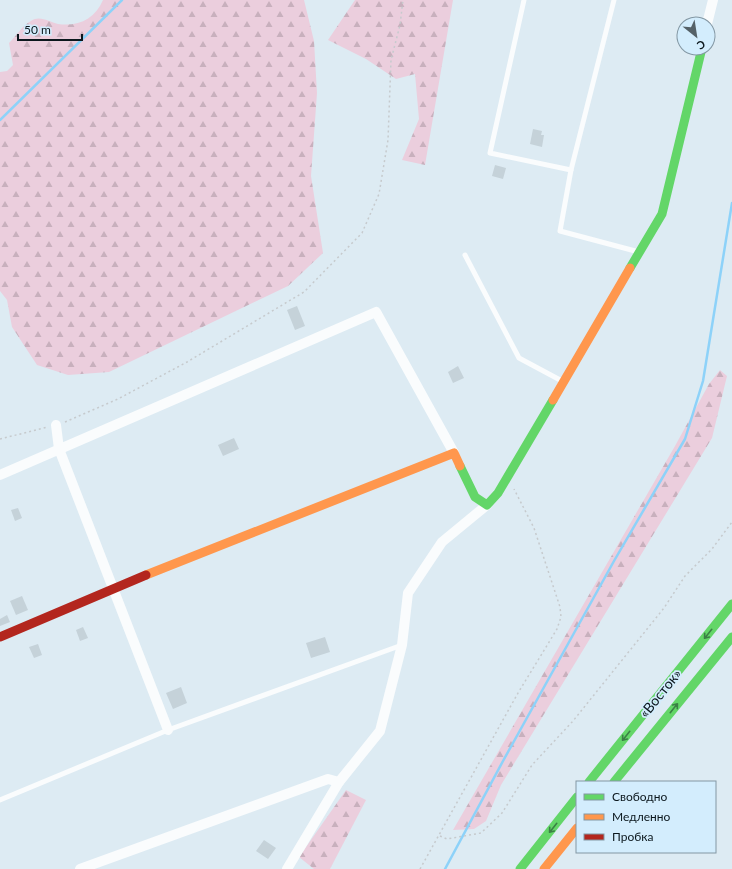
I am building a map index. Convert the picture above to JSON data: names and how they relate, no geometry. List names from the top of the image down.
{
  "streets": {
    "main road": ["«Восток»"]
  },
  "legend": ["Свободно", "Медленно", "Пробка"],
  "scale_bar": "50 m",
  "north": "bottom right"
}
